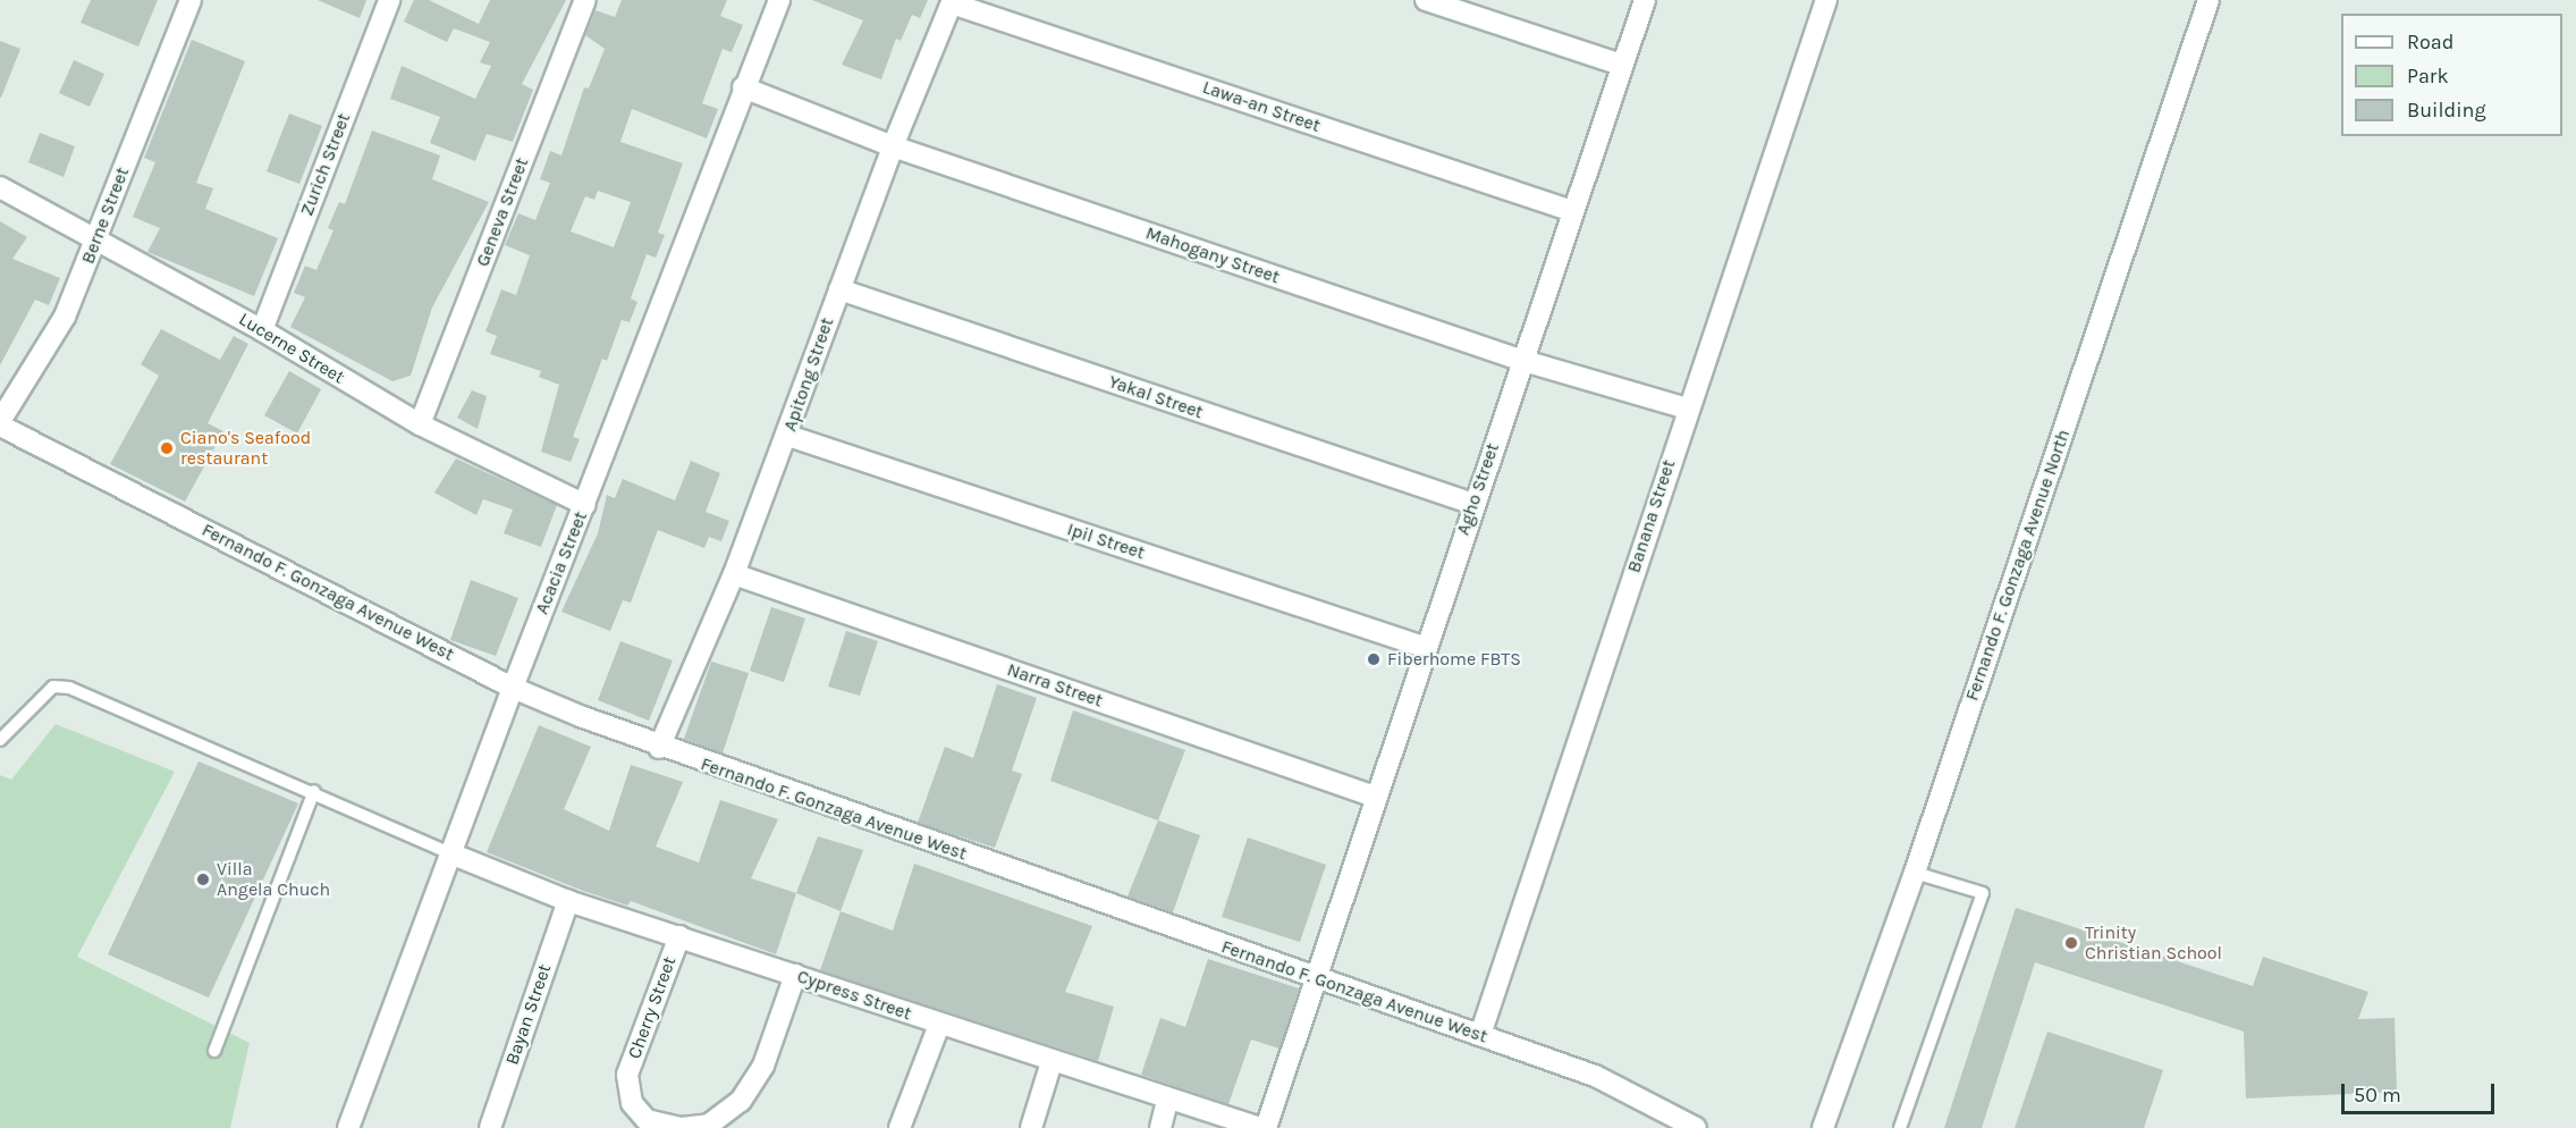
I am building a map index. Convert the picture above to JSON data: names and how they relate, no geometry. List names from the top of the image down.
{
  "streets": {
    "street": [
      "Lawa-an Street",
      "Zurich Street",
      "Geneva Street",
      "Berne Street",
      "Mahogany Street",
      "Lucerne Street",
      "Apitong Street",
      "Yakal Street",
      "Agho Street",
      "Banana Street",
      "Ipil Street",
      "Acacia Street",
      "Fernando F. Gonzaga Avenue North",
      "Fernando F. Gonzaga Avenue West",
      "Narra Street",
      "Cypress Street",
      "Cherry Street",
      "Bayan Street"
    ]
  },
  "crossings": [
    ["Lawa-an Street", "Apitong Street"],
    ["Lawa-an Street", "Agho Street"],
    ["Zurich Street", "Lucerne Street"],
    ["Geneva Street", "Lucerne Street"],
    ["Berne Street", "Lucerne Street"],
    ["Berne Street", "Fernando F. Gonzaga Avenue West"],
    ["Mahogany Street", "Apitong Street"],
    ["Mahogany Street", "Agho Street"],
    ["Mahogany Street", "Banana Street"],
    ["Mahogany Street", "Acacia Street"],
    ["Lucerne Street", "Acacia Street"],
    ["Apitong Street", "Yakal Street"],
    ["Apitong Street", "Ipil Street"],
    ["Apitong Street", "Fernando F. Gonzaga Avenue West"],
    ["Apitong Street", "Narra Street"],
    ["Yakal Street", "Agho Street"],
    ["Agho Street", "Ipil Street"],
    ["Agho Street", "Fernando F. Gonzaga Avenue West"],
    ["Agho Street", "Narra Street"],
    ["Banana Street", "Fernando F. Gonzaga Avenue West"],
    ["Acacia Street", "Fernando F. Gonzaga Avenue West"],
    ["Acacia Street", "Cypress Street"],
    ["Cypress Street", "Cherry Street"],
    ["Cypress Street", "Bayan Street"]
  ],
  "places": [
    "Ciano's Seafood restaurant",
    "Fiberhome FBTS",
    "Villa Angela Chuch",
    "Trinity Christian School"
  ],
  "legend": ["Road", "Park", "Building"],
  "scale_bar": "50 m"
}
